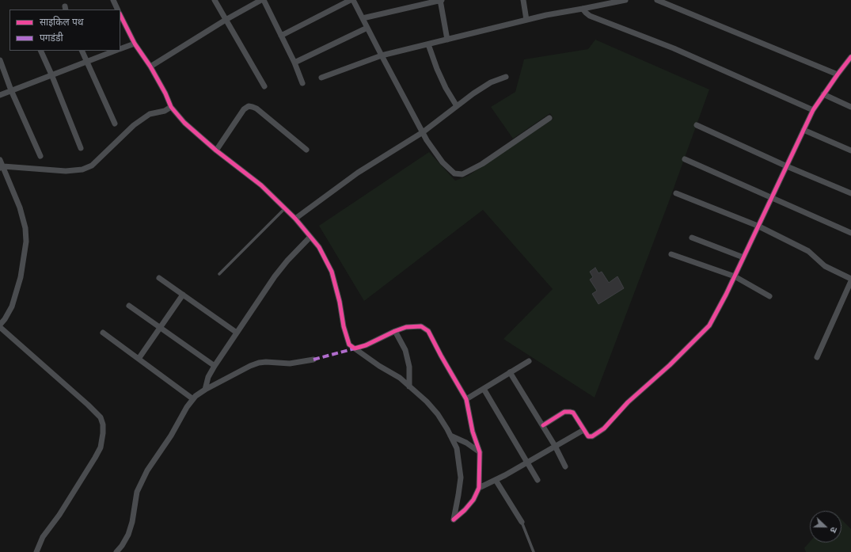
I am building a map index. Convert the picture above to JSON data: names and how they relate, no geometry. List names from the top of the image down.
{
  "legend": ["साइकिल पथ", "पगडंडी"],
  "north": "right"
}
